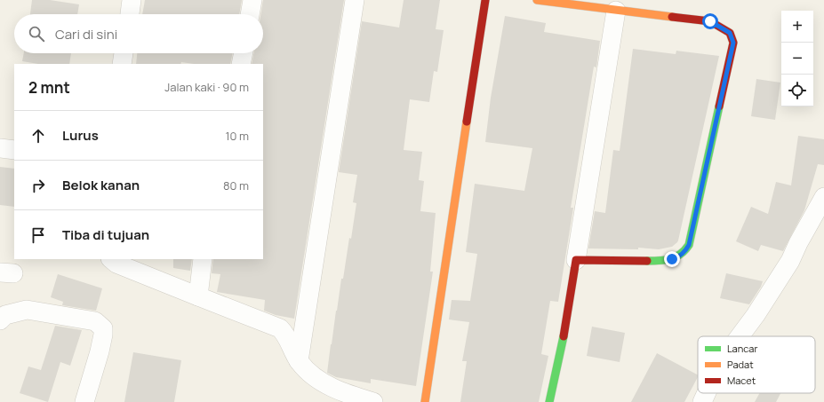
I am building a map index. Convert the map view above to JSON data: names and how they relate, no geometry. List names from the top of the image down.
{
  "legend": ["Lancar", "Padat", "Macet"],
  "page": {
    "map_buttons": ["+", "−"],
    "search": "Cari di sini",
    "heading": ["2 mnt", "Jalan kaki · 90 m"],
    "list": [
      ["Lurus", "10 m"],
      ["Belok kanan", "80 m"],
      "Tiba di tujuan"
    ]
  }
}
